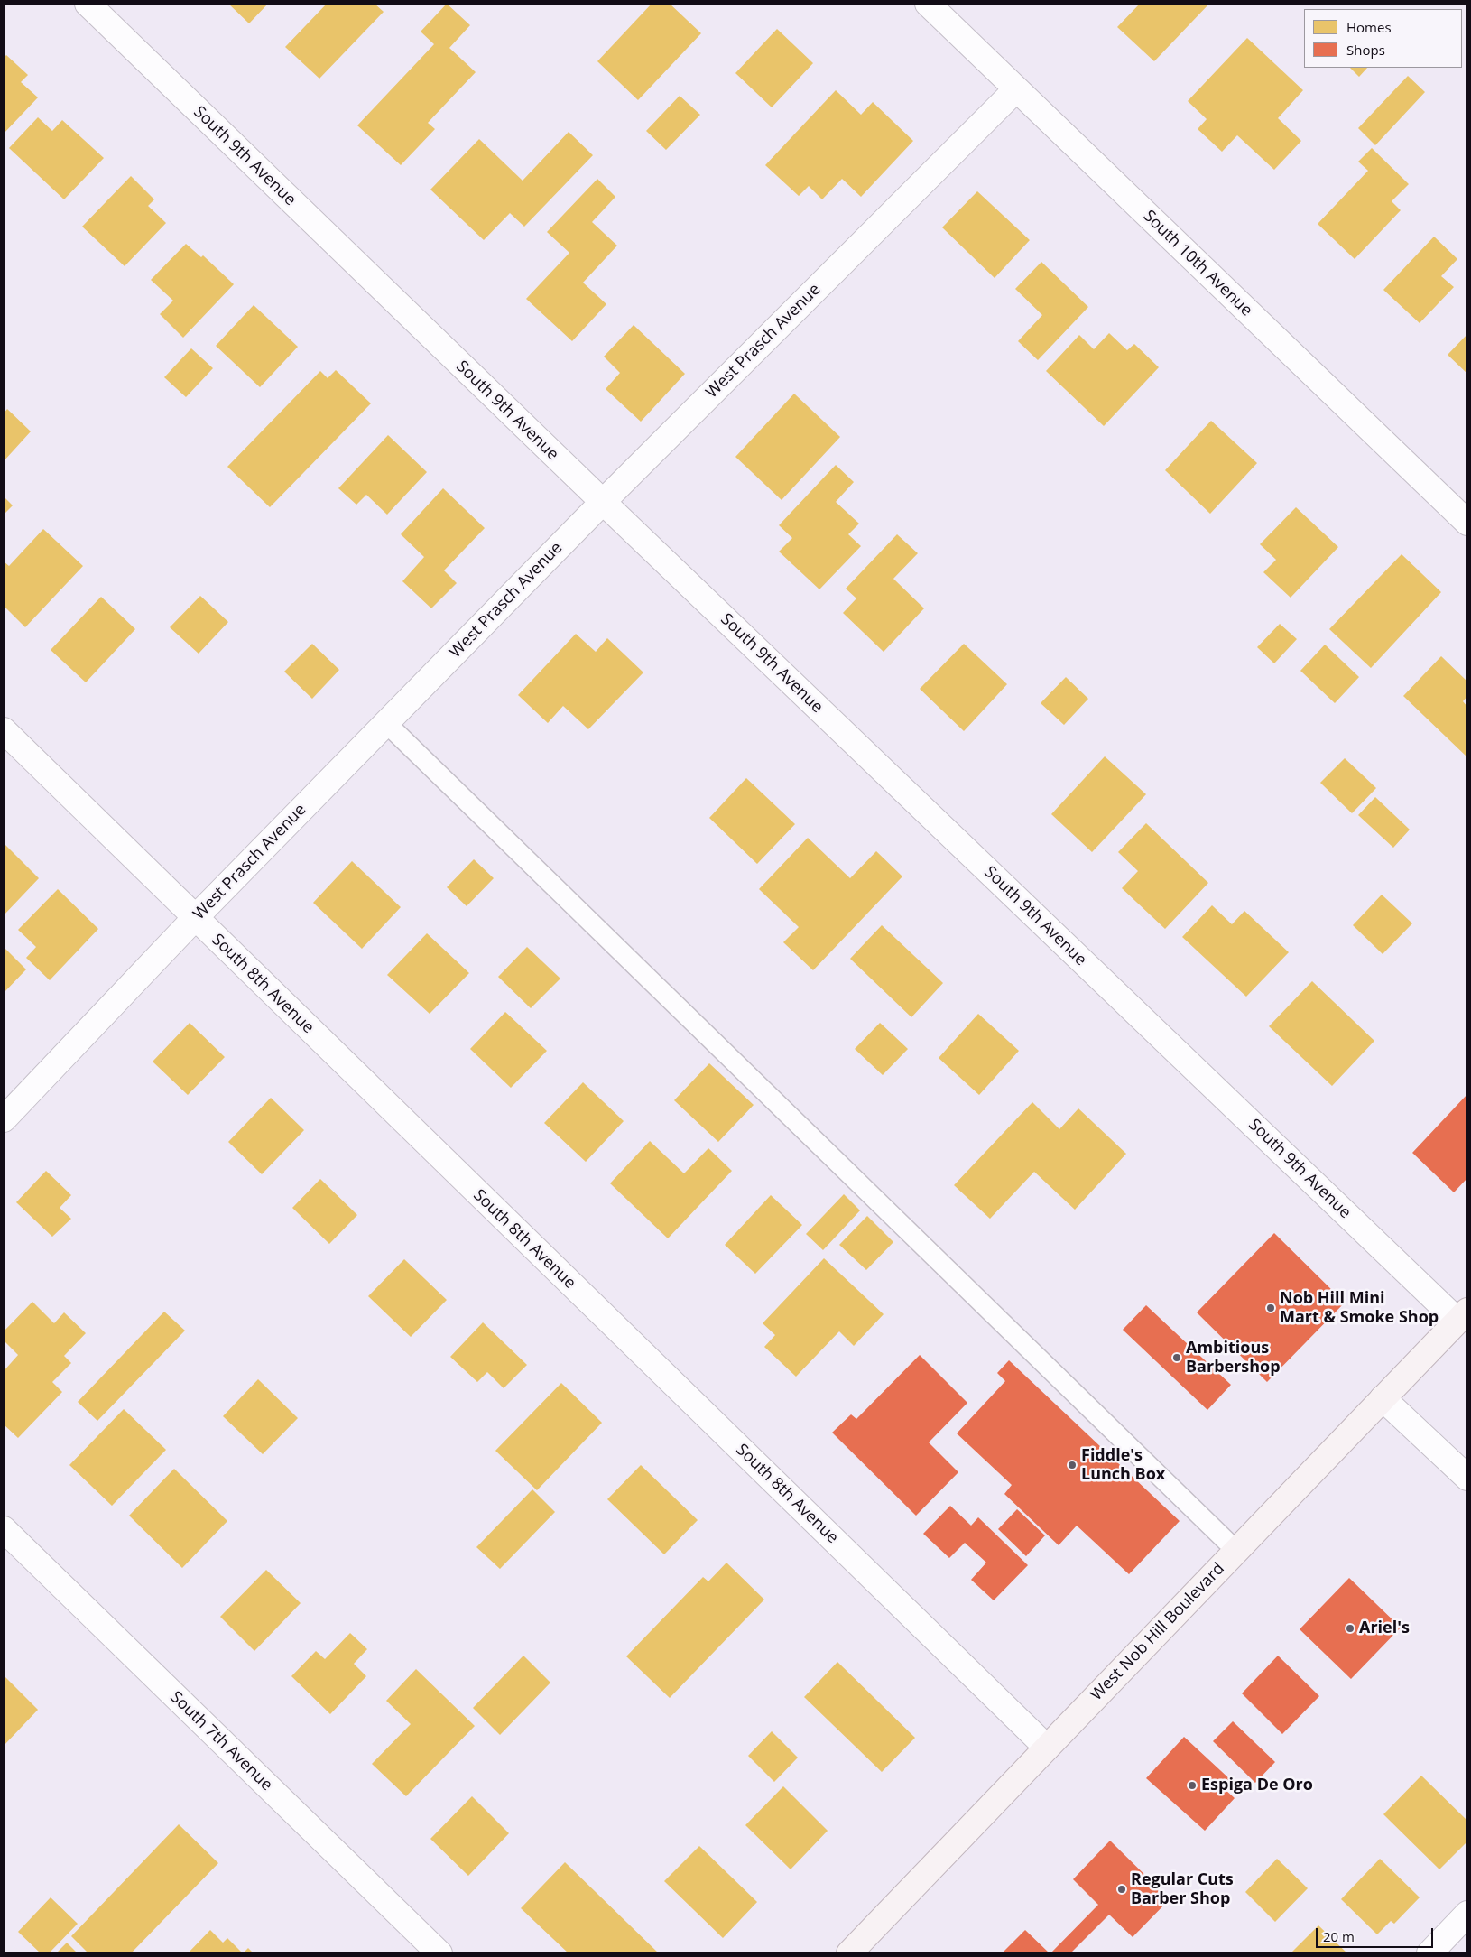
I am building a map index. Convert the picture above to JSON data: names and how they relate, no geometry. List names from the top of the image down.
{
  "streets": {
    "main road": ["West Nob Hill Boulevard"],
    "street": [
      "South 9th Avenue",
      "South 10th Avenue",
      "West Prasch Avenue",
      "South 8th Avenue",
      "South 7th Avenue"
    ]
  },
  "crossings": [
    ["South 9th Avenue", "West Prasch Avenue"],
    ["South 9th Avenue", "West Nob Hill Boulevard"],
    ["South 10th Avenue", "West Prasch Avenue"],
    ["West Prasch Avenue", "South 8th Avenue"],
    ["South 8th Avenue", "West Nob Hill Boulevard"]
  ],
  "places": [
    "Nob Hill Mini Mart & Smoke Shop",
    "Ambitious Barbershop",
    "Fiddle's Lunch Box",
    "Ariel's",
    "Espiga De Oro",
    "Regular Cuts Barber Shop"
  ],
  "legend": ["Homes", "Shops"],
  "scale_bar": "20 m"
}
